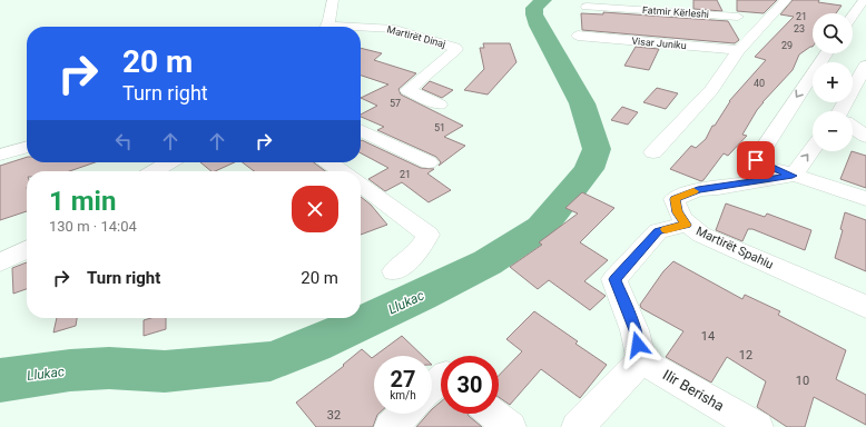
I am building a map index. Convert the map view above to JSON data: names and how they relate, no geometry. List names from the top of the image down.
{
  "streets": {
    "street": [
      "Fatmir Kërleshi",
      "Martirët Dinaj",
      "Visar Juniku",
      "Martirët Spahiu",
      "Ilir Berisha"
    ]
  },
  "water": ["Llukac"],
  "house_numbers": [
    "21",
    "23",
    "29",
    "40",
    "57",
    "51",
    "21",
    "14",
    "12",
    "10",
    "32"
  ],
  "page": {
    "map_buttons": ["+", "−"],
    "turn": ["20 m", "Turn right"],
    "heading": ["1 min", "130 m · 14:04"],
    "list": [
      {
        "name": "Turn right",
        "value": "20 m"
      }
    ],
    "speed": "27 km/h",
    "limit": "30"
  }
}
